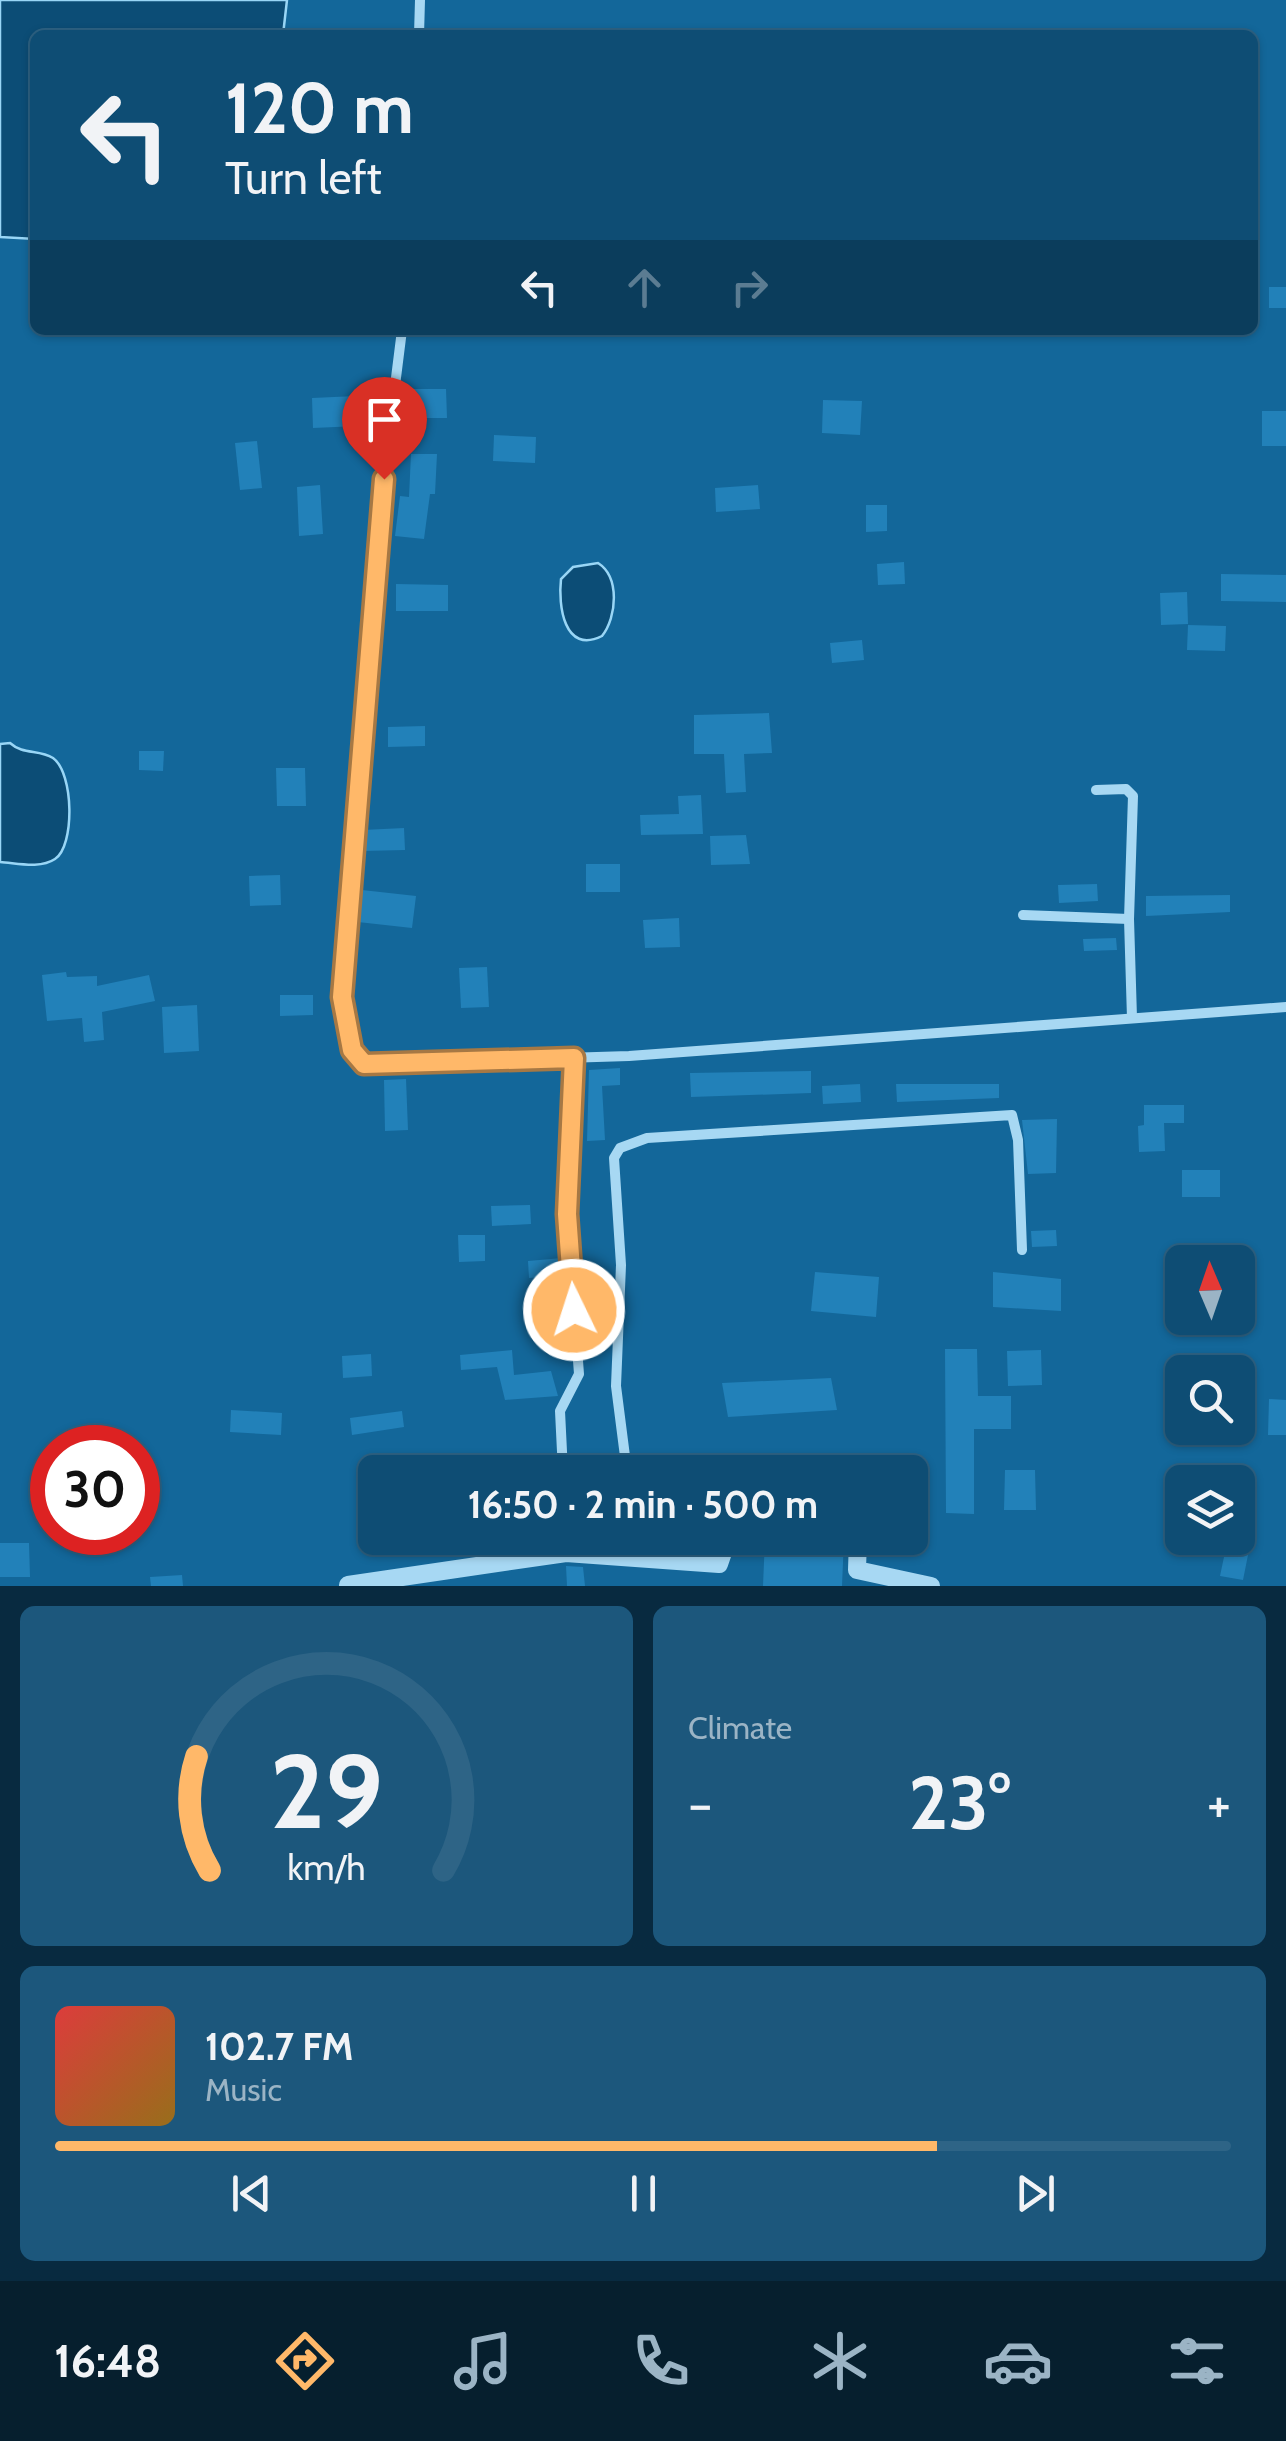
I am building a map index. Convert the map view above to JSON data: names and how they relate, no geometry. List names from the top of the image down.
{
  "north": "top",
  "page": {
    "turn": ["120 m", "Turn left"],
    "limit": "30",
    "trip": "16:50 · 2 min · 500 m",
    "tile": "Climate",
    "heat": ["−", "23°", "+"],
    "song": ["102.7 FM", "Music"],
    "tabs": "16:48",
    "gauge": ["29", "km/h"]
  }
}
